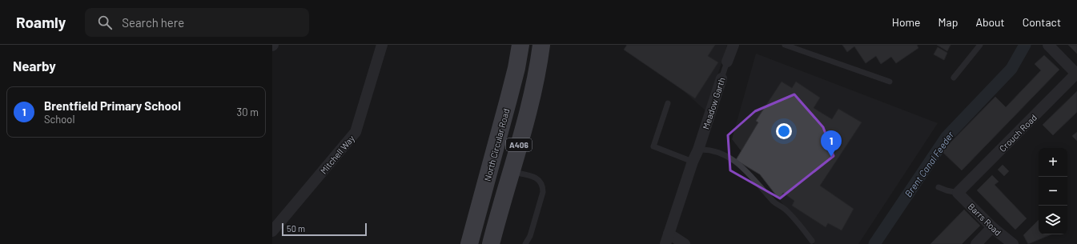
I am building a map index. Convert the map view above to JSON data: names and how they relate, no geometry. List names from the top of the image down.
{
  "streets": {
    "highway": ["North Circular Road", "A406"],
    "street": [
      "Meadow Garth",
      "Crouch Road",
      "Mitchell Way",
      "Barrs Road"
    ]
  },
  "crossings": [
    ["Crouch Road", "Barrs Road"]
  ],
  "water": ["Brent Canal Feeder"],
  "scale_bar": "50 m",
  "page": {
    "header": "Roamly",
    "search": "Search here",
    "nav": [
      "Home",
      "Map",
      "About",
      "Contact"
    ],
    "heading": "Nearby",
    "list": [
      {
        "mark": "1",
        "name": "Brentfield Primary School",
        "note": "School",
        "value": "30 m"
      }
    ],
    "pins": "1",
    "map_buttons": ["+", "−"],
    "scale": "50 m"
  }
}
